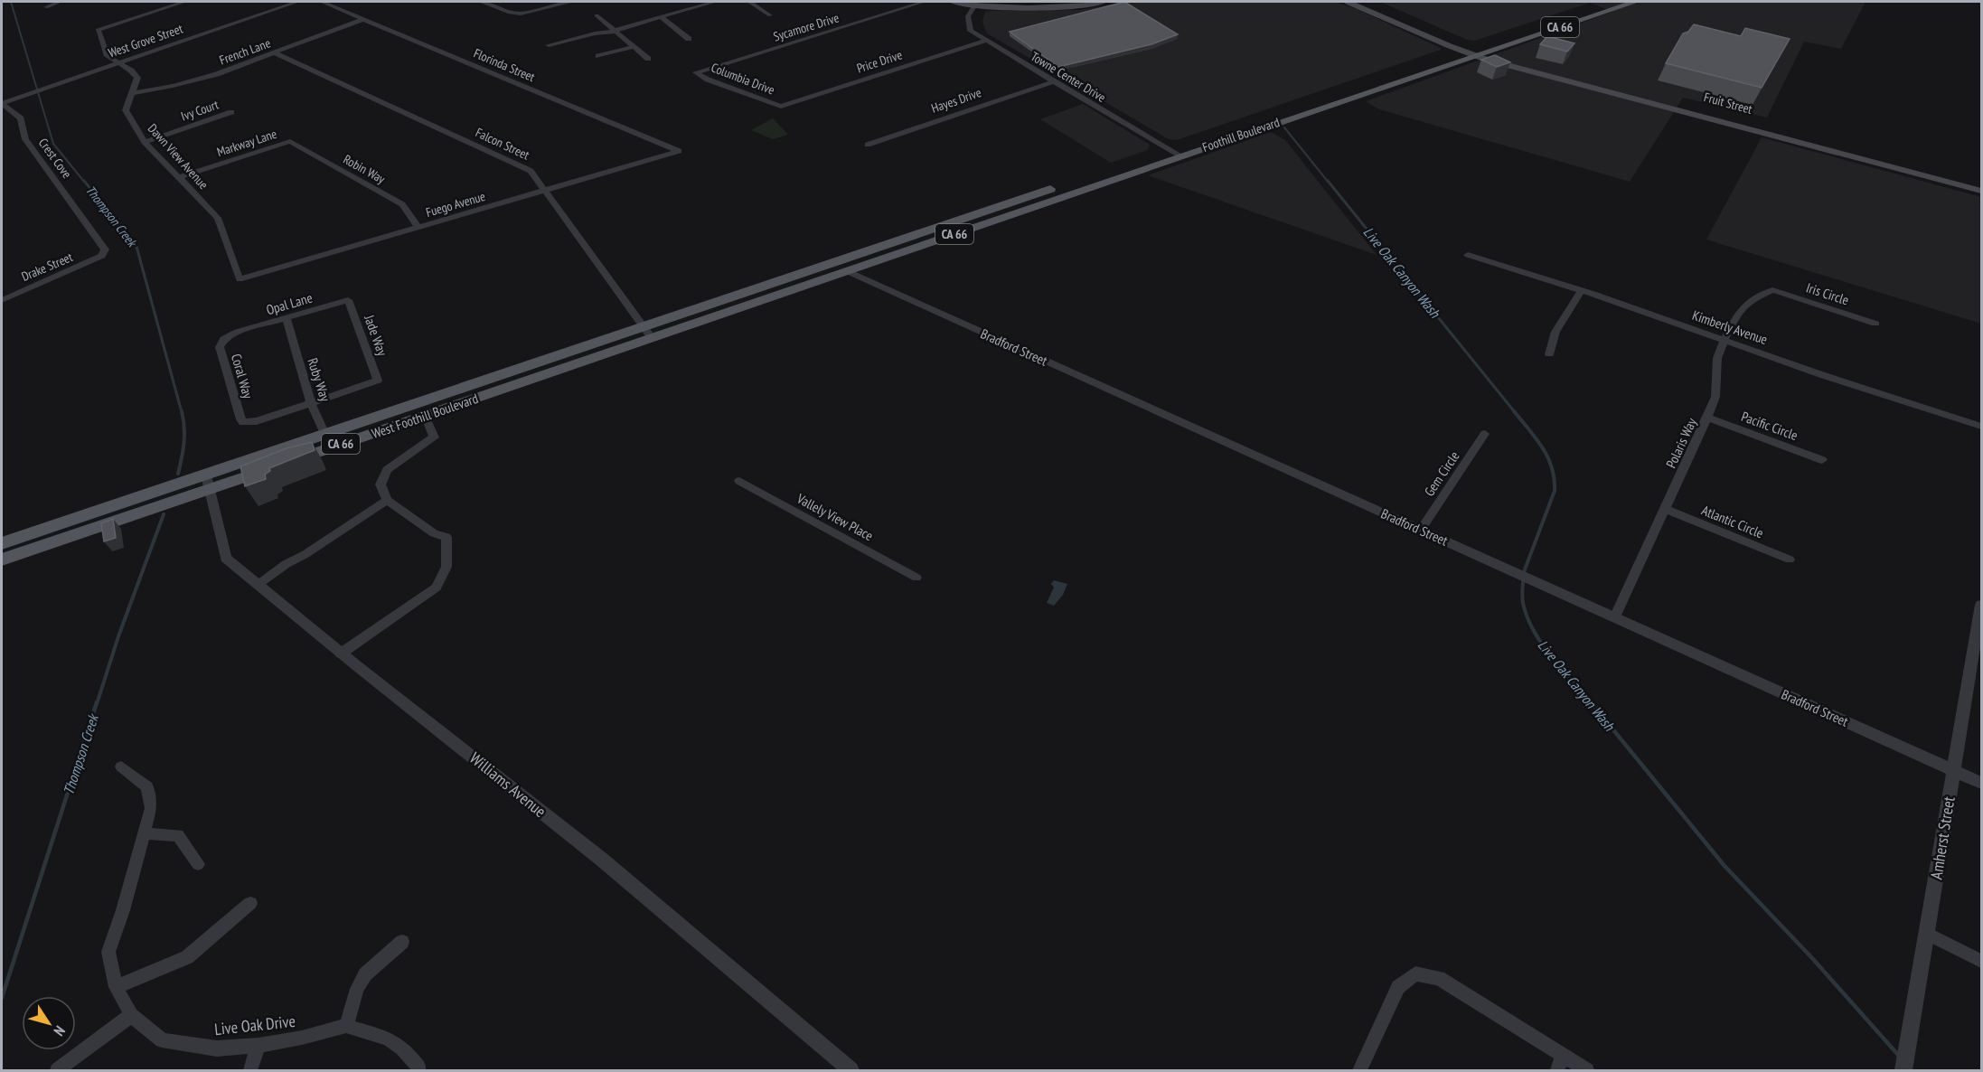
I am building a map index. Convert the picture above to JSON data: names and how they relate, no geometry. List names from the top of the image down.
{
  "streets": {
    "main road": [
      "CA 66",
      "Fruit Street",
      "Foothill Boulevard",
      "West Foothill Boulevard"
    ],
    "street": [
      "Sycamore Drive",
      "West Grove Street",
      "French Lane",
      "Price Drive",
      "Florinda Street",
      "Towne Center Drive",
      "Columbia Drive",
      "Hayes Drive",
      "Ivy Court",
      "Markway Lane",
      "Falcon Street",
      "Dawn View Avenue",
      "Crest Cove",
      "Robin Way",
      "Fuego Avenue",
      "Drake Street",
      "Iris Circle",
      "Opal Lane",
      "Kimberly Avenue",
      "Jade Way",
      "Bradford Street",
      "Coral Way",
      "Ruby Way",
      "Pacific Circle",
      "Polaris Way",
      "Gem Circle",
      "Vallely View Place",
      "Atlantic Circle",
      "Williams Avenue",
      "Amherst Street",
      "Live Oak Drive"
    ]
  },
  "crossings": [
    ["Sycamore Drive", "Columbia Drive"],
    ["West Grove Street", "Dawn View Avenue"],
    ["West Grove Street", "Crest Cove"],
    ["French Lane", "Florinda Street"],
    ["French Lane", "Falcon Street"],
    ["French Lane", "Dawn View Avenue"],
    ["Price Drive", "Towne Center Drive"],
    ["Price Drive", "Columbia Drive"],
    ["Florinda Street", "Fuego Avenue"],
    ["Towne Center Drive", "Hayes Drive"],
    ["Towne Center Drive", "Foothill Boulevard"],
    ["Fruit Street", "Foothill Boulevard"],
    ["Ivy Court", "Dawn View Avenue"],
    ["Foothill Boulevard", "Bradford Street"],
    ["Foothill Boulevard", "West Foothill Boulevard"],
    ["Markway Lane", "Dawn View Avenue"],
    ["Markway Lane", "Robin Way"],
    ["Falcon Street", "Fuego Avenue"],
    ["Falcon Street", "West Foothill Boulevard"],
    ["Dawn View Avenue", "Fuego Avenue"],
    ["Crest Cove", "Drake Street"],
    ["Robin Way", "Fuego Avenue"],
    ["Iris Circle", "Polaris Way"],
    ["Opal Lane", "Jade Way"],
    ["Opal Lane", "Coral Way"],
    ["Opal Lane", "Ruby Way"],
    ["Kimberly Avenue", "Polaris Way"],
    ["Jade Way", "Coral Way"],
    ["Jade Way", "Ruby Way"],
    ["Bradford Street", "West Foothill Boulevard"],
    ["Bradford Street", "Polaris Way"],
    ["Bradford Street", "Gem Circle"],
    ["Bradford Street", "Amherst Street"],
    ["Coral Way", "Ruby Way"],
    ["Ruby Way", "West Foothill Boulevard"],
    ["West Foothill Boulevard", "Williams Avenue"],
    ["Pacific Circle", "Polaris Way"],
    ["Polaris Way", "Atlantic Circle"]
  ],
  "water": ["Thompson Creek", "Live Oak Canyon Wash"],
  "north": "bottom right"
}
